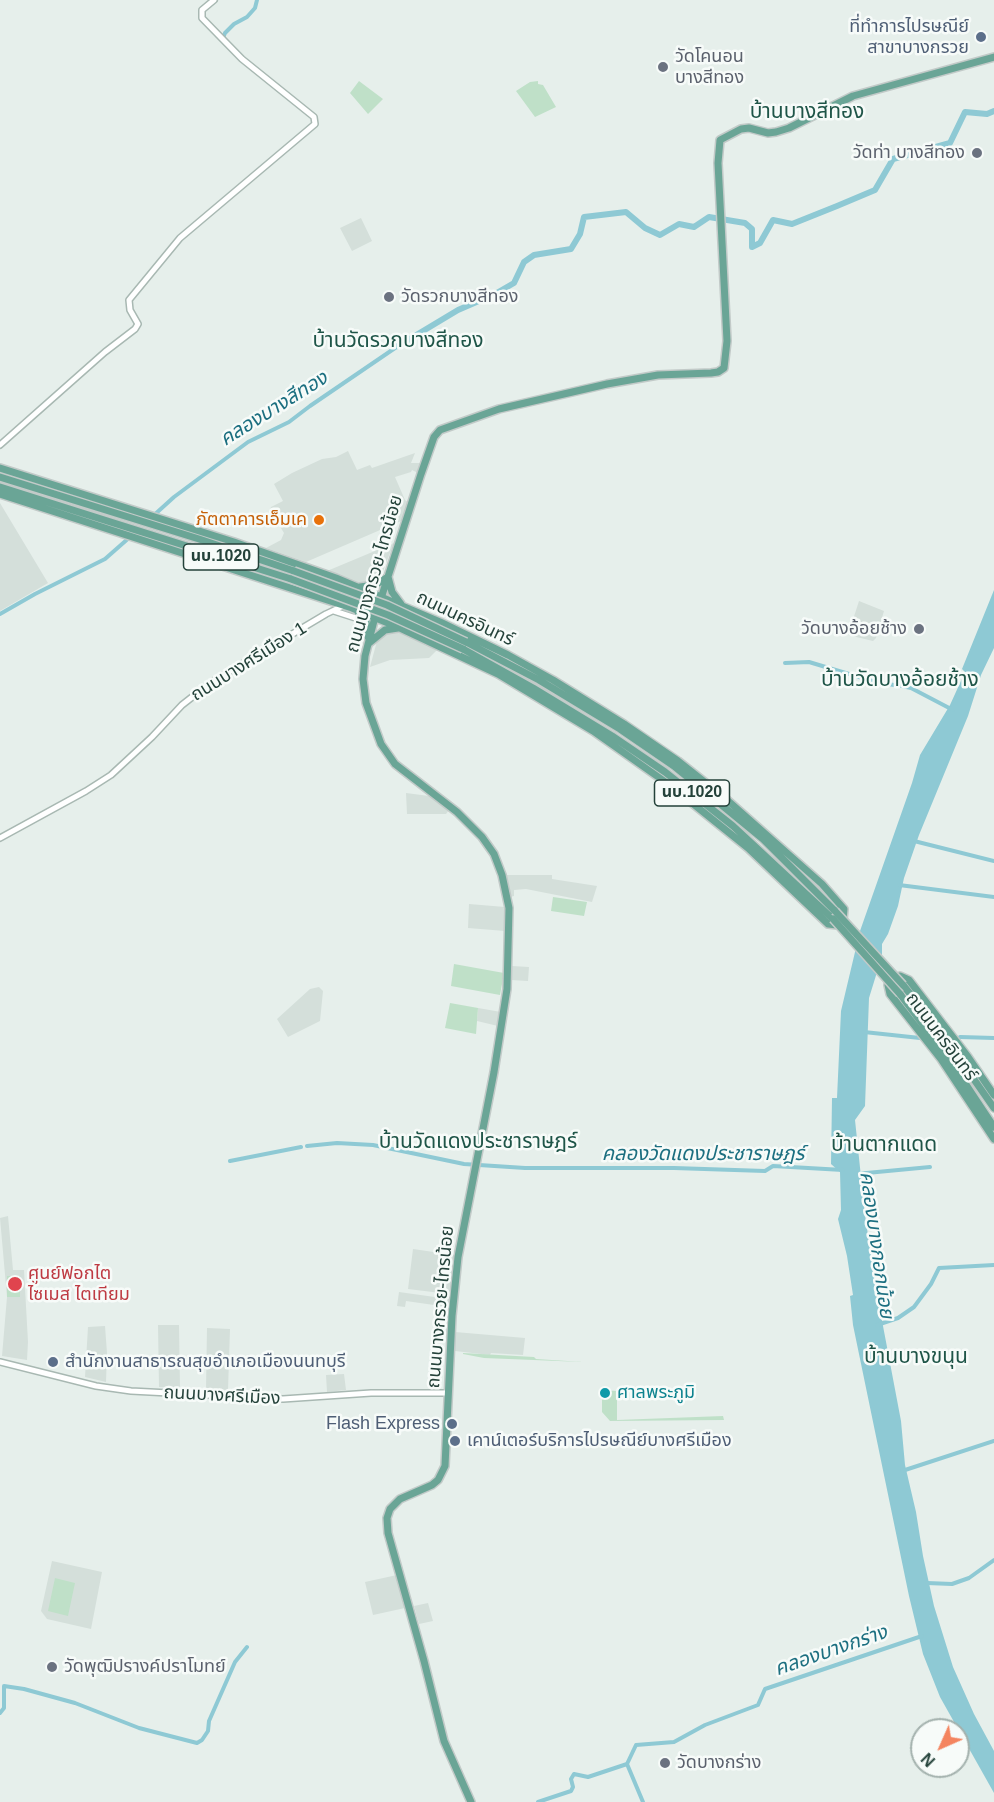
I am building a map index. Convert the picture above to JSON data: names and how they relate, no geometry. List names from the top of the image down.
{
  "streets": {
    "main road": ["นบ.1020", "ถนนบางกรวย-ไทรน้อย", "ถนนนครอินทร์"],
    "street": ["ถนนบางศรีเมือง 1", "ถนนบางศรีเมือง"]
  },
  "crossings": [
    ["ถนนบางกรวย-ไทรน้อย", "ถนนนครอินทร์"],
    ["ถนนบางกรวย-ไทรน้อย", "ถนนบางศรีเมือง"],
    ["ถนนนครอินทร์", "ถนนบางศรีเมือง 1"]
  ],
  "districts": [
    "บ้านบางสีทอง",
    "บ้านวัดรวกบางสีทอง",
    "บ้านวัดบางอ้อยช้าง",
    "บ้านวัดแดงประชาราษฎร์",
    "บ้านตากแดด",
    "บ้านบางขนุน"
  ],
  "water": [
    "คลองบางสีทอง",
    "คลองวัดแดงประชาราษฎร์",
    "คลองบางกอกน้อย",
    "คลองบางกร่าง"
  ],
  "places": [
    "ที่ทำการไปรษณีย์ สาขาบางกรวย",
    "วัดโคนอน บางสีทอง",
    "วัดท่า บางสีทอง",
    "วัดรวกบางสีทอง",
    "ภัตตาคารเอ็มเค",
    "วัดบางอ้อยช้าง",
    "ศูนย์ฟอกไต ไซเมส ไตเทียม",
    "สำนักงานสาธารณสุขอำเภอเมืองนนทบุรี",
    "ศาลพระภูมิ",
    "Flash Express",
    "เคาน์เตอร์บริการไปรษณีย์บางศรีเมือง",
    "วัดพุฒิปรางค์ปราโมทย์",
    "วัดบางกร่าง"
  ],
  "north": "bottom left"
}
